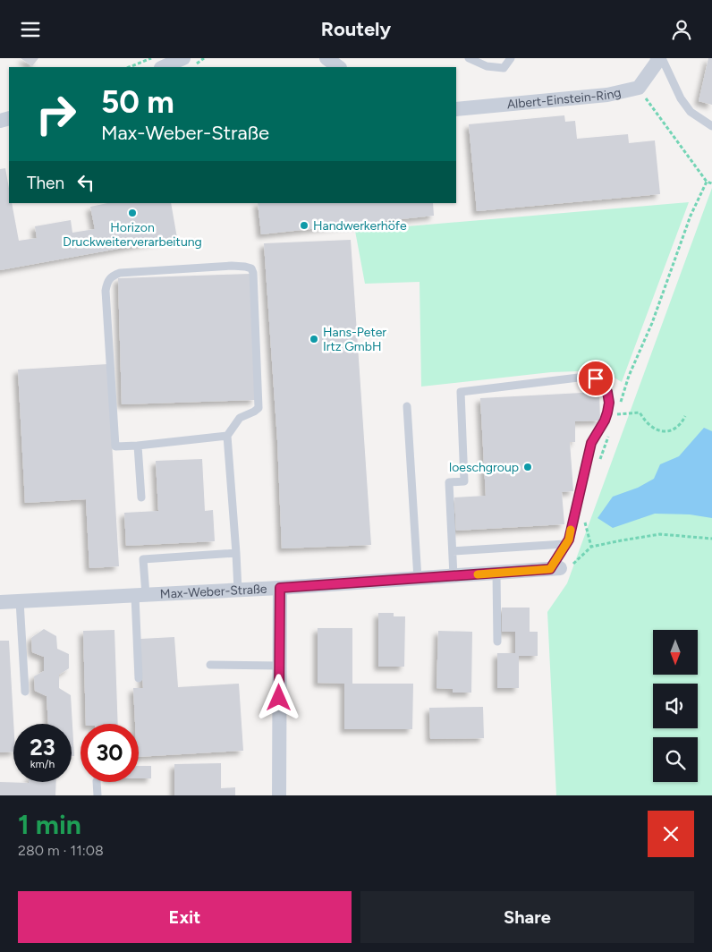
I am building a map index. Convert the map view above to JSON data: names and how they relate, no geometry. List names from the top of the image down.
{
  "streets": {
    "street": ["Albert-Einstein-Ring", "Max-Weber-Straße"]
  },
  "places": [
    "Horizon Druckweiterverarbeitung",
    "Handwerkerhöfe",
    "Hans-Peter Irtz GmbH",
    "loeschgroup"
  ],
  "north": "bottom",
  "page": {
    "header": "Routely",
    "turn": ["50 m", "Max-Weber-Straße"],
    "then": "Then",
    "speed": "23 km/h",
    "limit": "30",
    "heading": ["1 min", "280 m · 11:08"],
    "buttons": ["Exit", "Share"]
  }
}
